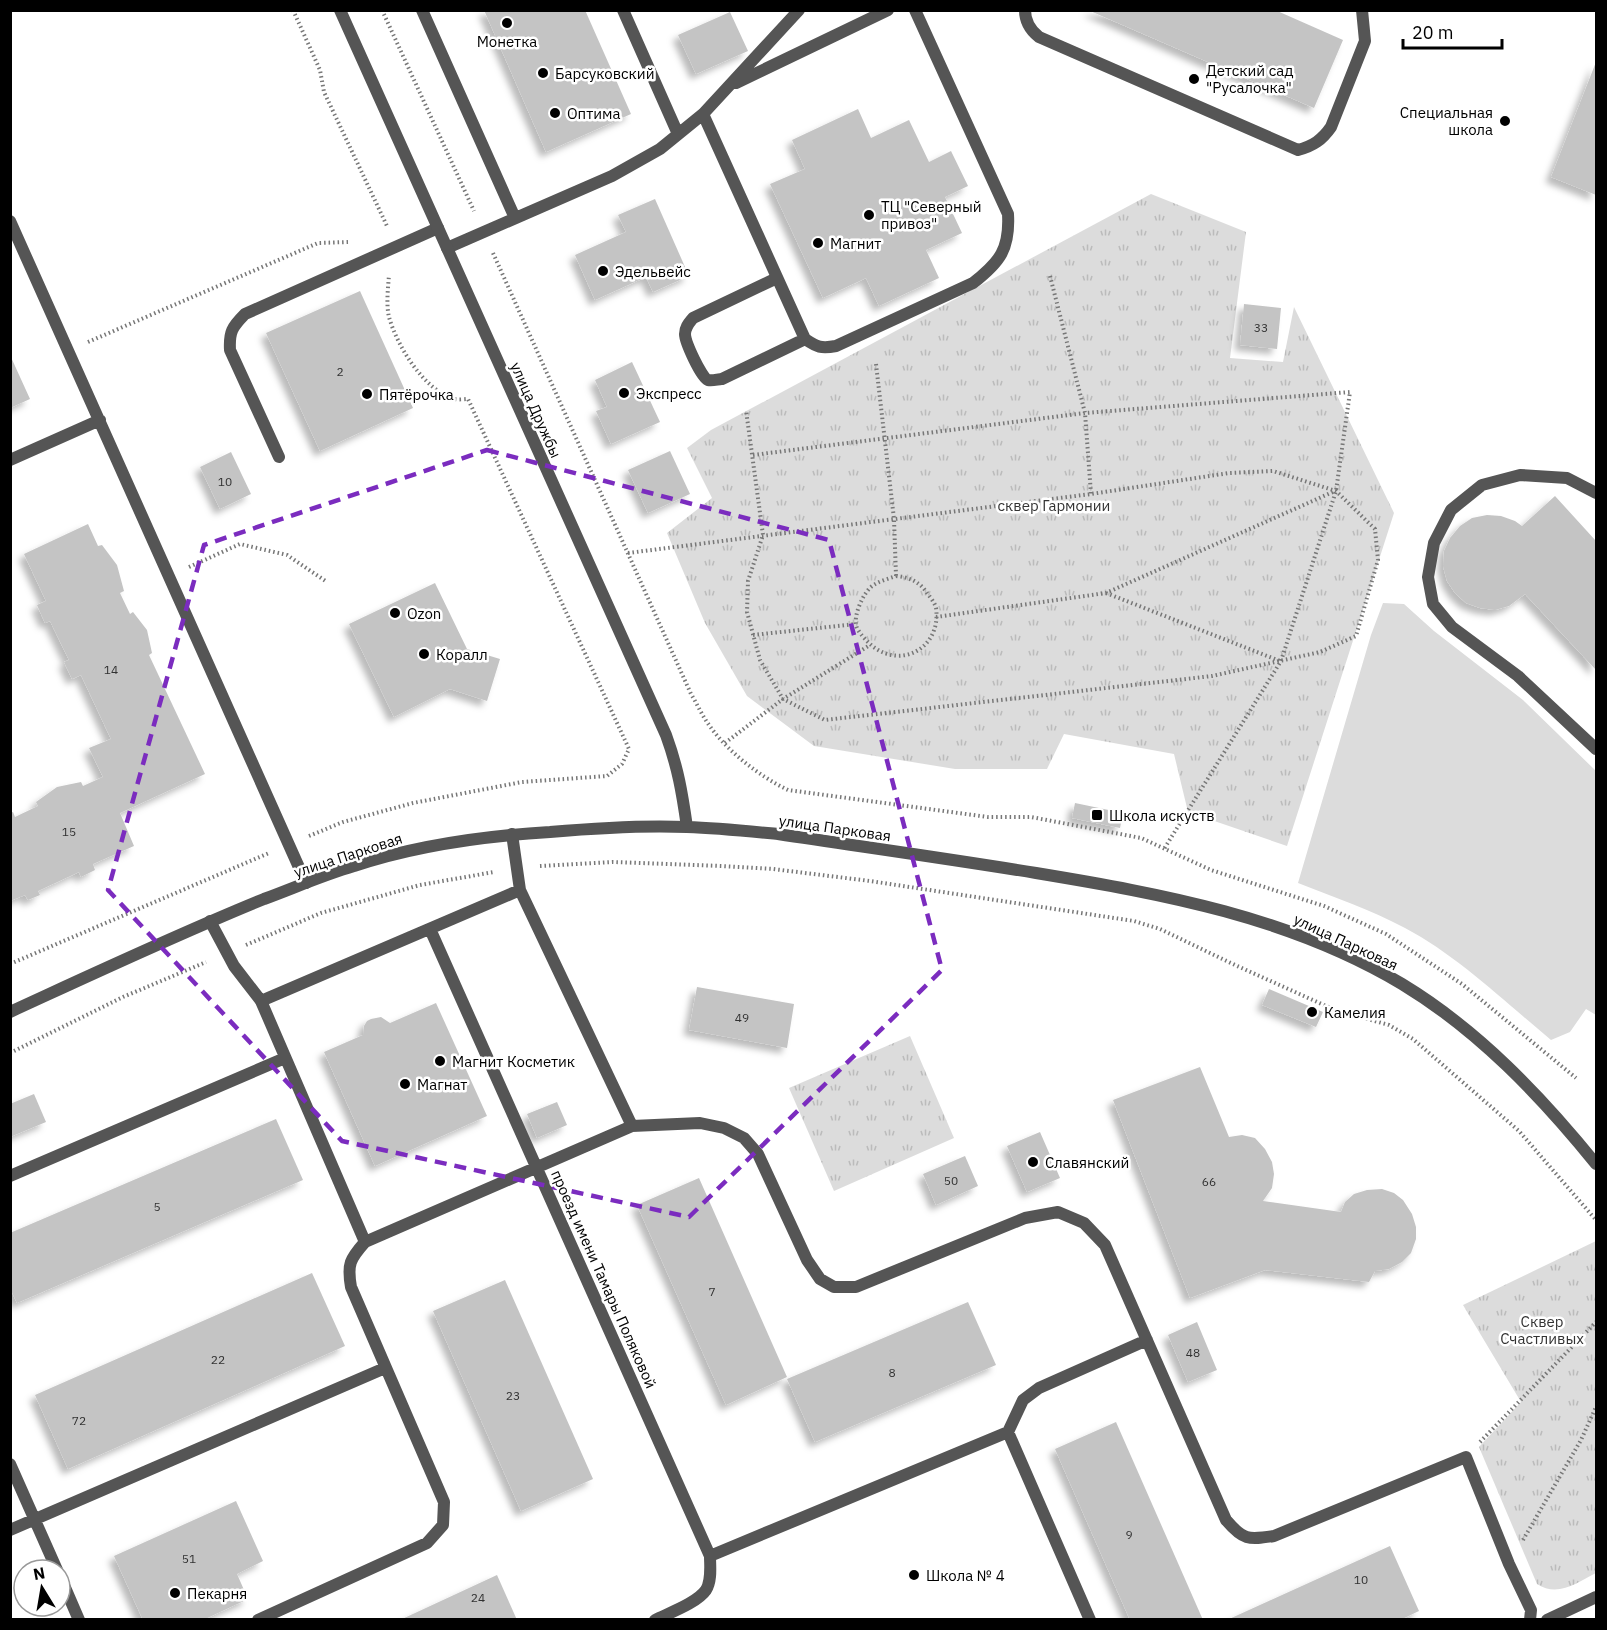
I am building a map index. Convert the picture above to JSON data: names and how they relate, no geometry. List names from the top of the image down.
{
  "streets": {
    "street": ["улица Дружбы", "улица Парковая", "проезд имени Тамары Поляковой"]
  },
  "crossings": [
    ["улица Дружбы", "улица Парковая"]
  ],
  "parks": ["сквер Гармонии", "Сквер Счастливых"],
  "places": {
    "other": [
      "Монетка",
      "Барсуковский",
      "Детский сад \"Русалочка\"",
      "Оптима",
      "Специальная школа",
      "ТЦ \"Северный привоз\"",
      "Магнит",
      "Эдельвейс",
      "Экспресс",
      "Пятёрочка",
      "Ozon",
      "Коралл",
      "Камелия",
      "Магнит Косметик",
      "Магнат",
      "Славянский",
      "Школа № 4",
      "Пекарня"
    ],
    "transit": ["Школа искуств"]
  },
  "house_numbers": [
    "33",
    "2",
    "10",
    "14",
    "15",
    "49",
    "50",
    "66",
    "5",
    "7",
    "48",
    "22",
    "8",
    "23",
    "72",
    "9",
    "51",
    "10",
    "24"
  ],
  "scale_bar": "20 m",
  "north": "top"
}
